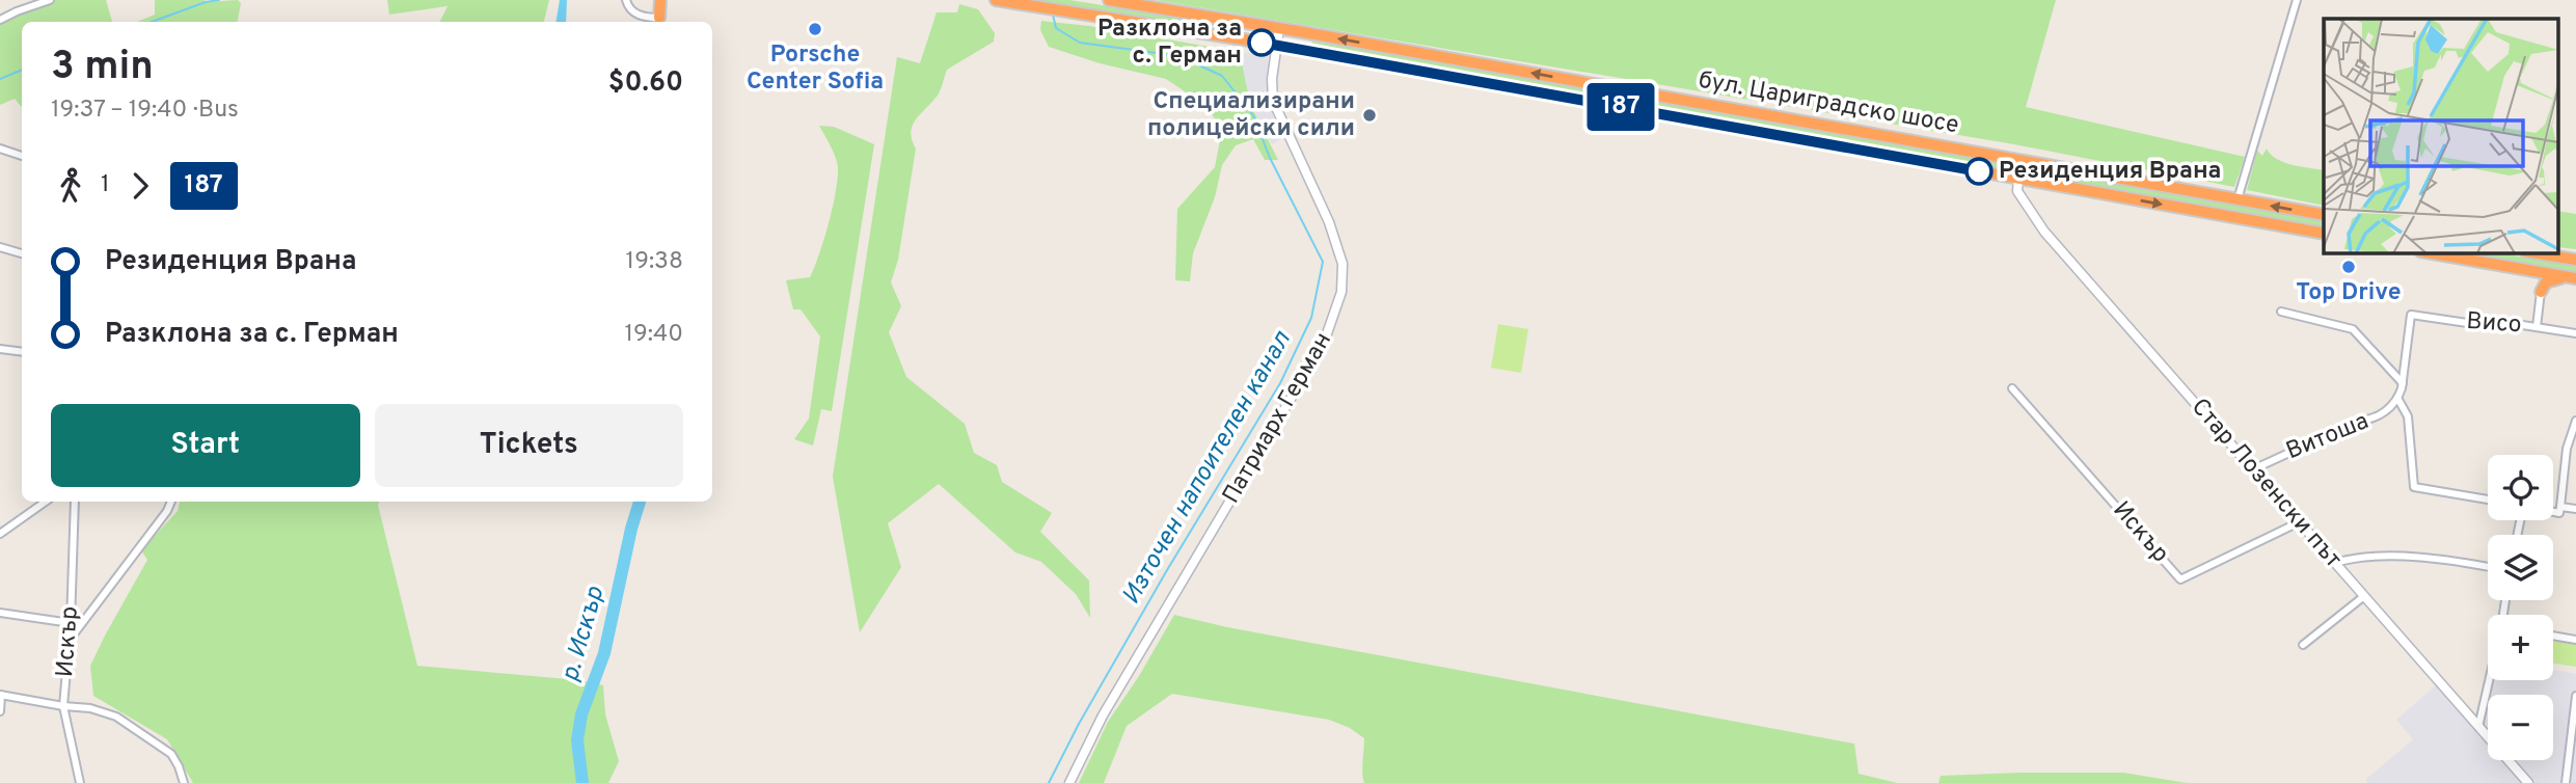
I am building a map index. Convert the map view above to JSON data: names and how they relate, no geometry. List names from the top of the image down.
{
  "streets": {
    "highway": ["бул. Цариградско шосе"],
    "street": [
      "Висо",
      "Патриарх Герман",
      "Витоша",
      "Стар Лозенски път",
      "Искър"
    ]
  },
  "crossings": [
    ["бул. Цариградско шосе", "Патриарх Герман"],
    ["бул. Цариградско шосе", "Стар Лозенски път"],
    ["Витоша", "Стар Лозенски път"],
    ["Стар Лозенски път", "Искър"]
  ],
  "water": ["Източен напоителен канал", "р. Искър"],
  "places": [
    "Porsche Center Sofia",
    "Разклона за с. Герман",
    "Специализирани полицейски сили",
    "Резиденция Врана",
    "Top Drive"
  ],
  "lines": ["bus line 187"],
  "page": {
    "on_map": "187",
    "heading": ["3 min", "19:37 – 19:40 · Bus", "$0.60"],
    "legs": ["1", "187"],
    "list": [
      {
        "name": "Резиденция Врана",
        "value": "19:38"
      },
      {
        "name": "Разклона за с. Герман",
        "value": "19:40"
      }
    ],
    "buttons": ["Start", "Tickets"],
    "map_buttons": ["+", "−"]
  }
}
